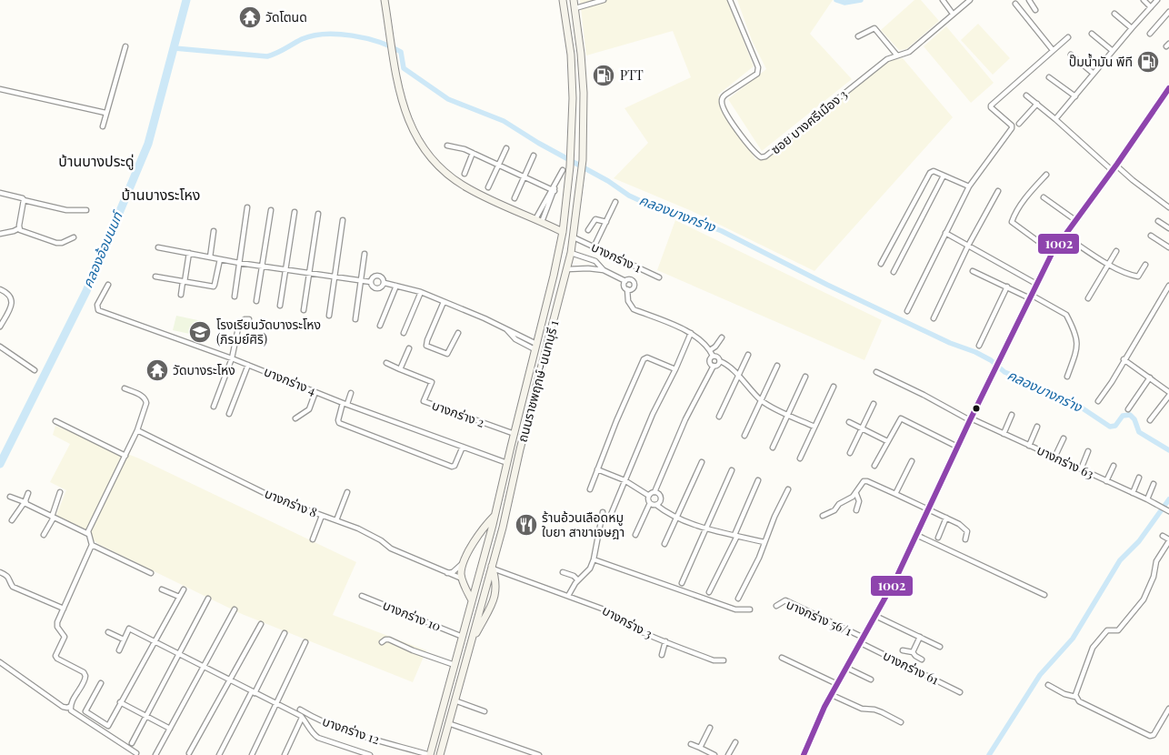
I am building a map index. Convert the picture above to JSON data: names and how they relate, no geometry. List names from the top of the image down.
{
  "streets": {
    "main road": ["ถนนราชพฤกษ์-นนทบุรี 1"],
    "street": [
      "ซอย บางศรีเมือง 3",
      "บางกร่าง 1",
      "บางกร่าง 4",
      "บางกร่าง 2",
      "บางกร่าง 63",
      "บางกร่าง 8",
      "บางกร่าง 10",
      "บางกร่าง 56/1",
      "บางกร่าง 3",
      "บางกร่าง 61",
      "บางกร่าง 12"
    ]
  },
  "crossings": [
    ["บางกร่าง 1", "ถนนราชพฤกษ์-นนทบุรี 1"],
    ["บางกร่าง 4", "ถนนราชพฤกษ์-นนทบุรี 1"],
    ["ถนนราชพฤกษ์-นนทบุรี 1", "บางกร่าง 2"],
    ["ถนนราชพฤกษ์-นนทบุรี 1", "บางกร่าง 10"],
    ["ถนนราชพฤกษ์-นนทบุรี 1", "บางกร่าง 3"],
    ["ถนนราชพฤกษ์-นนทบุรี 1", "บางกร่าง 12"],
    ["บางกร่าง 56/1", "บางกร่าง 61"]
  ],
  "districts": ["บ้านบางประดู่", "บ้านบางระโหง"],
  "water": ["คลองบางกร่าง", "คลองอ้อมนนท์"],
  "places": {
    "temple": ["วัดโตนด", "วัดบางระโหง"],
    "fuel station": ["ปั๊มน้ำมัน พีที", "PTT"],
    "school or university": ["โรงเรียนวัดบางระโหง (ภิรมย์ศิริ)"],
    "restaurant": ["ร้านอ้วนเลือดหมู ใบยา สาขาเจษฎา"]
  },
  "lines": ["transit line 1002"]
}
